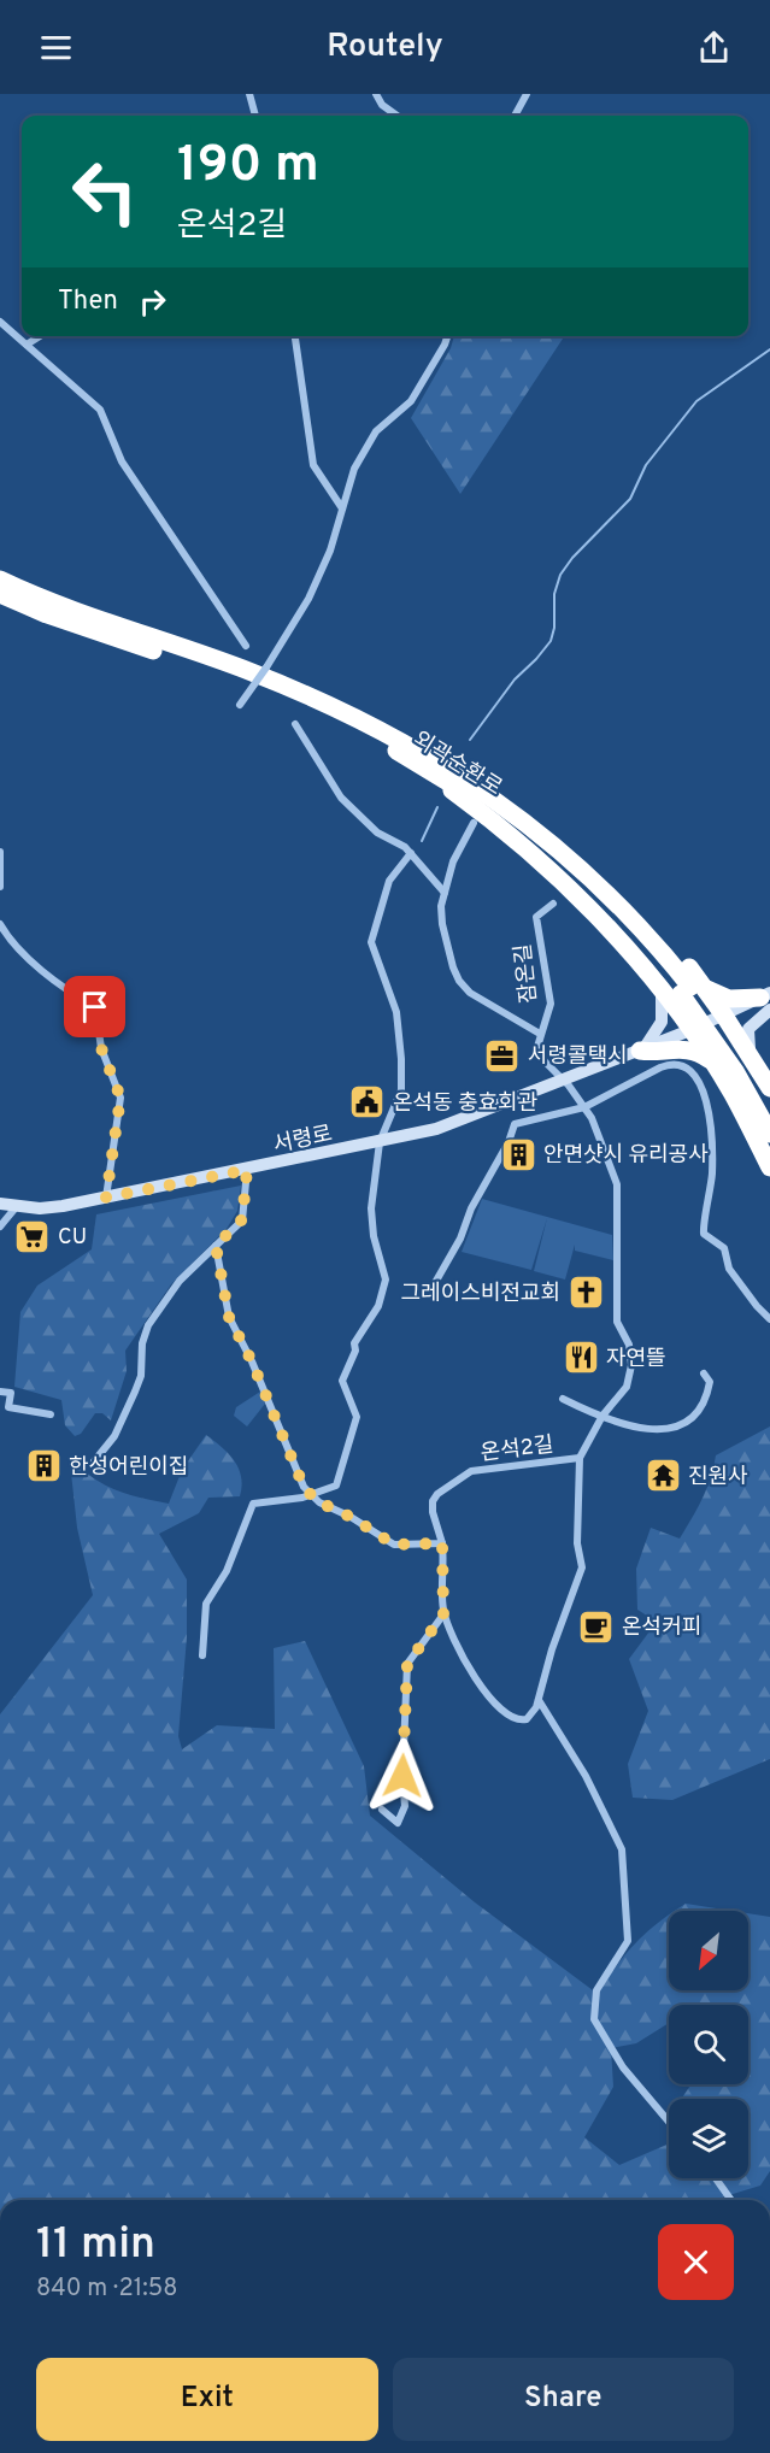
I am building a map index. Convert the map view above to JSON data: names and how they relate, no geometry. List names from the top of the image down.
{
  "streets": {
    "highway": ["외곽순환로"],
    "street": ["잠온길", "서령로", "온석2길"]
  },
  "crossings": [
    ["잠온길", "서령로"],
    ["잠온길", "온석2길"],
    ["서령로", "온석2길"]
  ],
  "places": {
    "office": ["서령콜택시"],
    "public building": ["온석동 충효회관"],
    "building": ["안면샷시 유리공사", "한성어린이집"],
    "supermarket": ["CU"],
    "church": ["그레이스비전교회"],
    "restaurant": ["자연뜰"],
    "temple": ["진원사"],
    "cafe": ["온석커피"]
  },
  "north": "bottom left",
  "page": {
    "header": "Routely",
    "turn": ["190 m", "온석2길"],
    "then": "Then",
    "heading": ["11 min", "840 m · 21:58"],
    "buttons": ["Exit", "Share"]
  }
}
